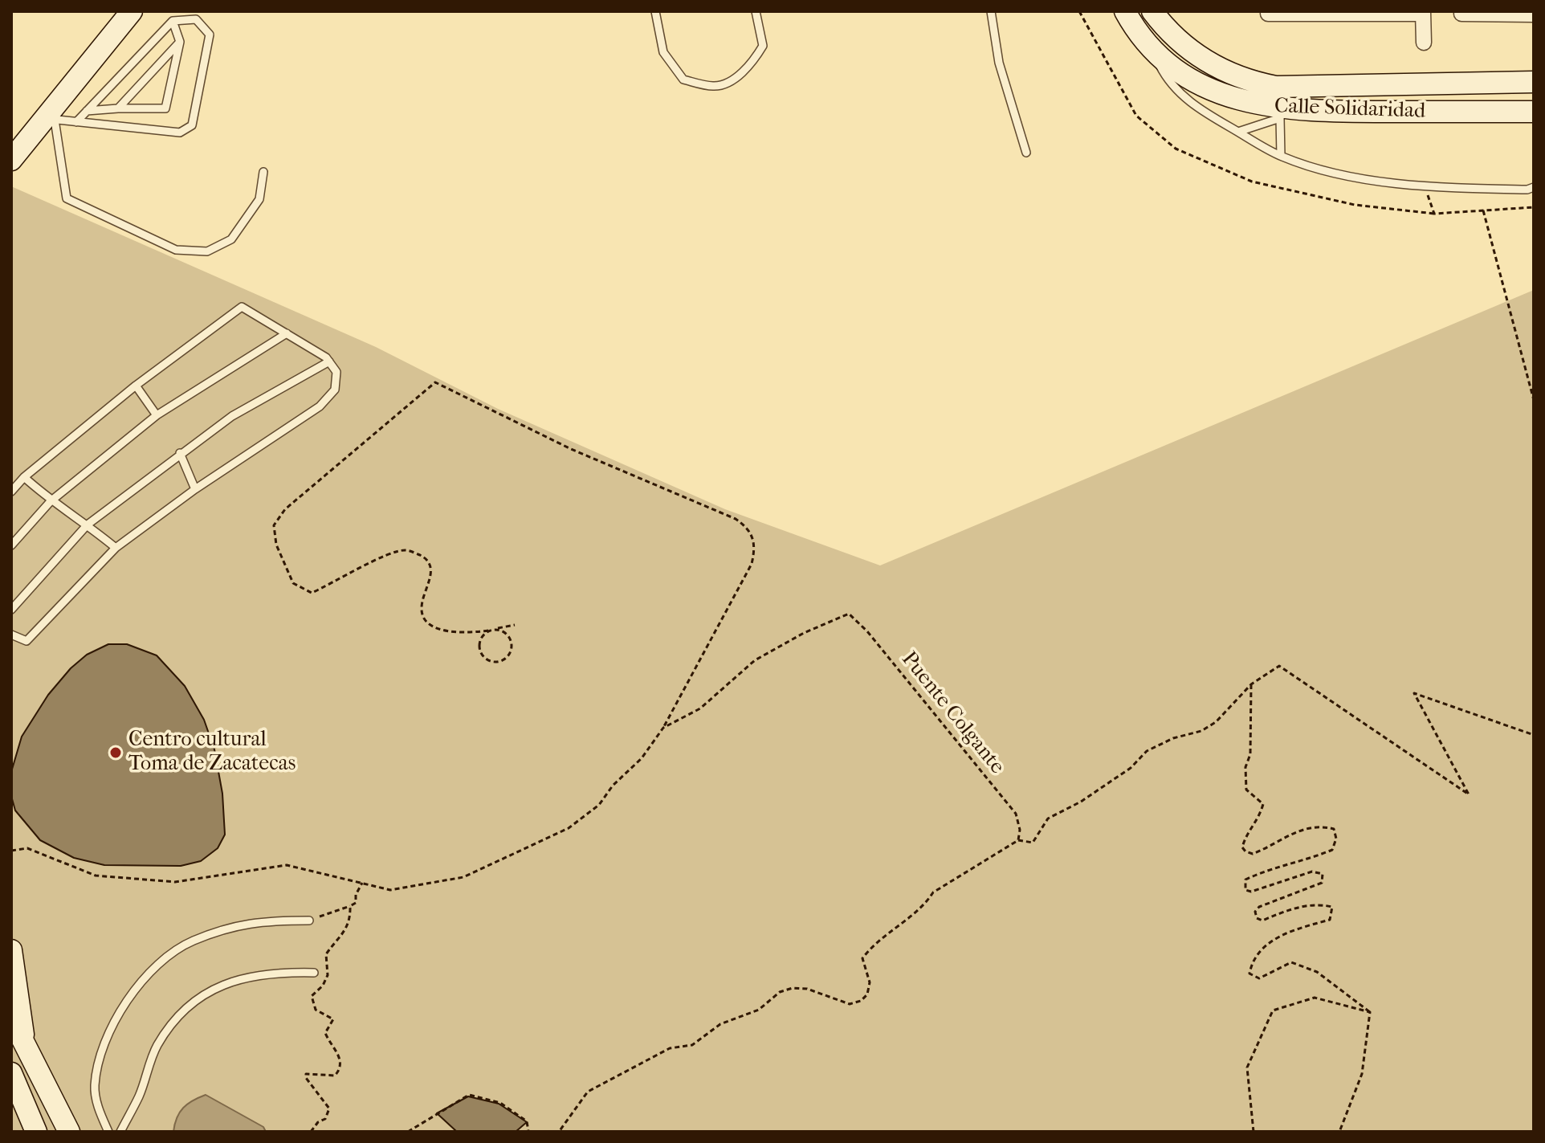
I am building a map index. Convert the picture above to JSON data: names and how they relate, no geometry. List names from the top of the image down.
{
  "streets": {
    "main road": ["Calle Solidaridad"],
    "path": ["Puente Colgante"]
  },
  "places": ["Centro cultural Toma de Zacatecas"]
}
